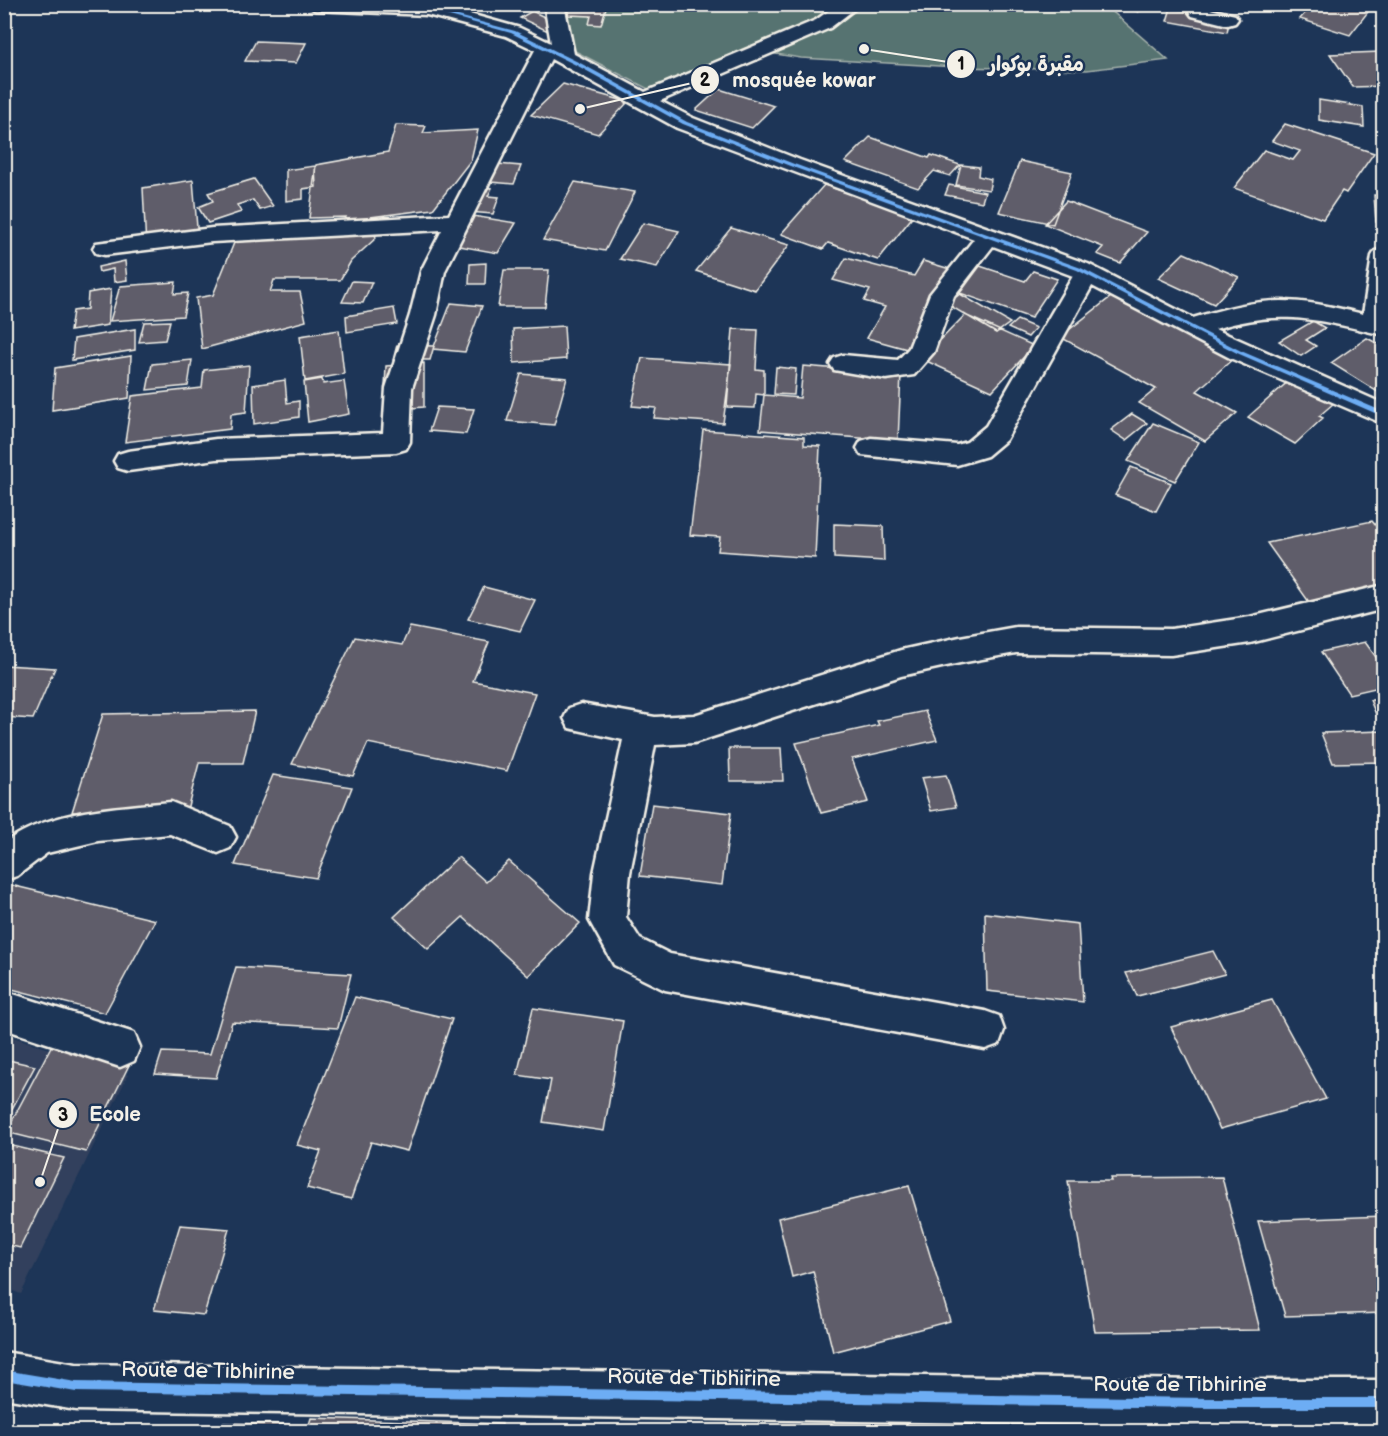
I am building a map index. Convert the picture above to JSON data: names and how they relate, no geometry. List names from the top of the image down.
{
  "streets": {
    "street": ["Route de Tibhirine"]
  },
  "places": ["مقبرة بوكوار", "mosquée kowar", "Ecole"]
}
